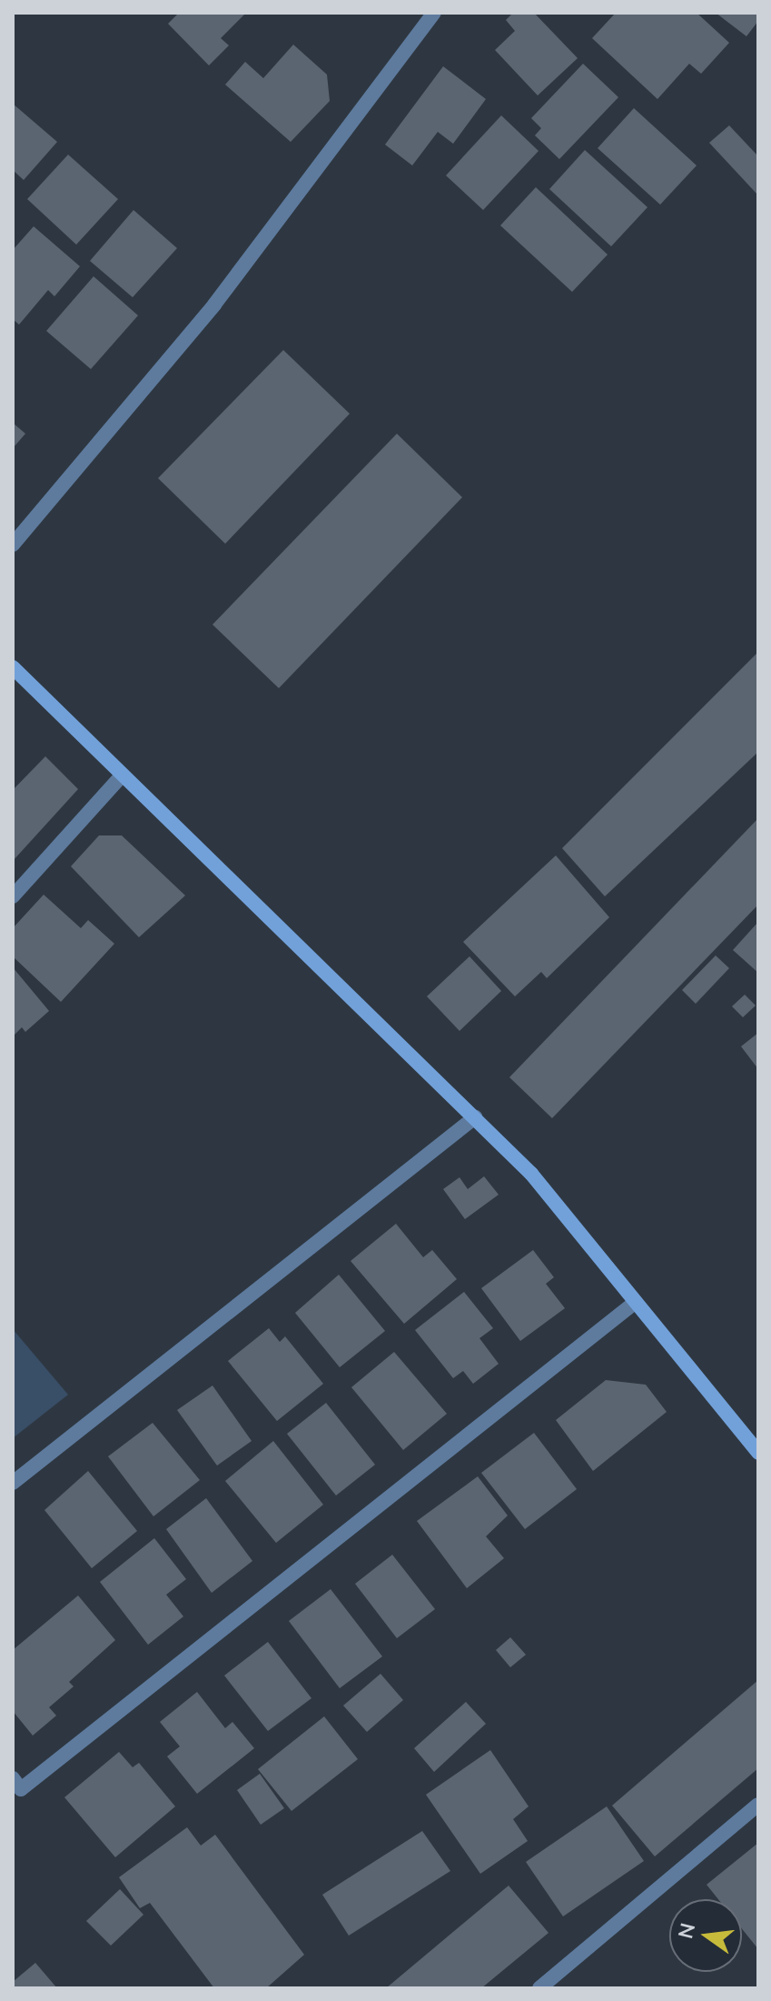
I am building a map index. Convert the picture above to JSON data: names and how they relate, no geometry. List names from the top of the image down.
{
  "north": "left"
}
